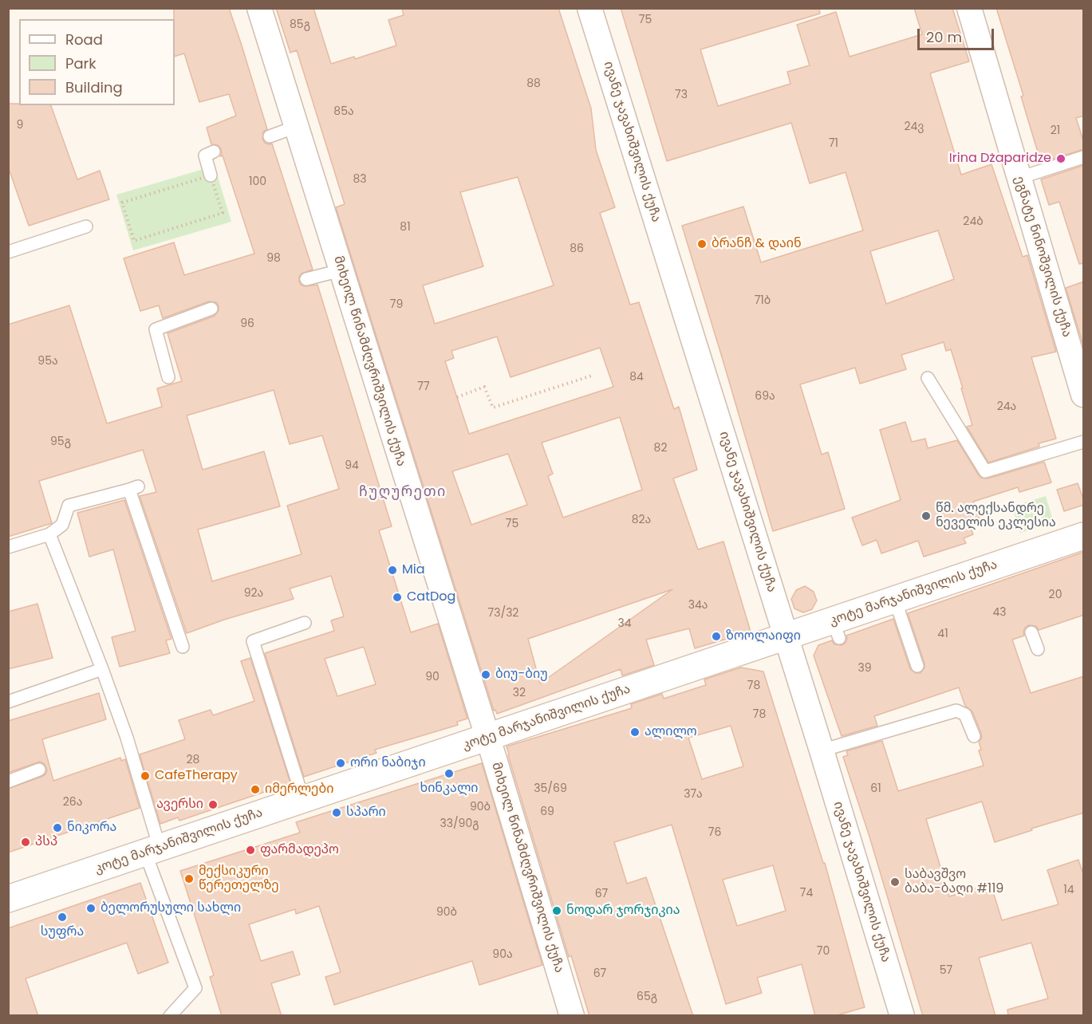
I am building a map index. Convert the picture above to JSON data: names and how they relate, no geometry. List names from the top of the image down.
{
  "streets": {
    "main road": ["კოტე მარჯანიშვილის ქუჩა"],
    "street": ["ივანე ჯავახიშვილის ქუჩა", "ეგნატე ნინოშვილის ქუჩა", "მიხეილ წინამძღვრიშვილის ქუჩა"]
  },
  "crossings": [
    ["ივანე ჯავახიშვილის ქუჩა", "კოტე მარჯანიშვილის ქუჩა"],
    ["მიხეილ წინამძღვრიშვილის ქუჩა", "კოტე მარჯანიშვილის ქუჩა"]
  ],
  "districts": ["ჩუღურეთი"],
  "places": [
    "Irina Dżaparidze",
    "ბრანჩ & დაინ",
    "წმ. ალექსანდრე ნეველის ეკლესია",
    "Mia",
    "CatDog",
    "ზოოლაიფი",
    "ბიუ-ბიუ",
    "ალილო",
    "ორი ნაბიჯი",
    "ხინკალი",
    "CafeTherapy",
    "იმერლები",
    "ავერსი",
    "სპარი",
    "ნიკორა",
    "პსპ",
    "ფარმადეპო",
    "მექსიკური წერეთელზე",
    "საბავშვო ბაბა-ბაღი #119",
    "ბელორუსული სახლი",
    "ნოდარ ჯორჯიკია",
    "სუფრა"
  ],
  "house_numbers": [
    "75",
    "85გ",
    "88",
    "73",
    "85ა",
    "9",
    "24ვ",
    "21",
    "71",
    "83",
    "100",
    "24ბ",
    "81",
    "86",
    "98",
    "71ბ",
    "79",
    "96",
    "95ა",
    "84",
    "77",
    "69ა",
    "24ა",
    "95გ",
    "82",
    "94",
    "82ა",
    "75",
    "92ა",
    "20",
    "34ა",
    "43",
    "73/32",
    "34",
    "41",
    "39",
    "90",
    "78",
    "32",
    "78",
    "28",
    "35/69",
    "61",
    "37ა",
    "26ა",
    "90ბ",
    "69",
    "33/90გ",
    "76",
    "14",
    "74",
    "67",
    "90ბ",
    "70",
    "90ა",
    "57",
    "67",
    "65გ"
  ],
  "legend": ["Road", "Park", "Building"],
  "scale_bar": "20 m"
}
